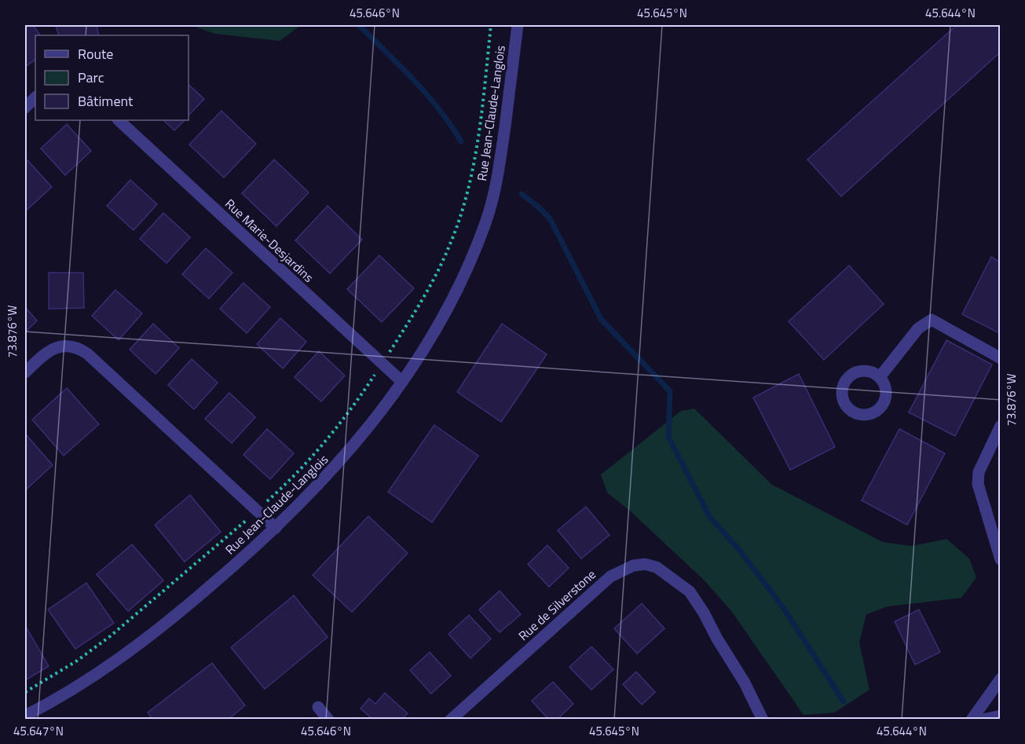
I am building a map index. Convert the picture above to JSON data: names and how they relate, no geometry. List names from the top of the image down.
{
  "streets": {
    "street": ["Rue Jean-Claude-Langlois", "Rue Marie-Desjardins", "Rue de Silverstone"]
  },
  "crossings": [
    ["Rue Jean-Claude-Langlois", "Rue Marie-Desjardins"]
  ],
  "legend": ["Route", "Parc", "Bâtiment"],
  "coordinates": [
    "45.646°N",
    "45.645°N",
    "45.644°N",
    "73.876°W",
    "45.647°N"
  ]
}
